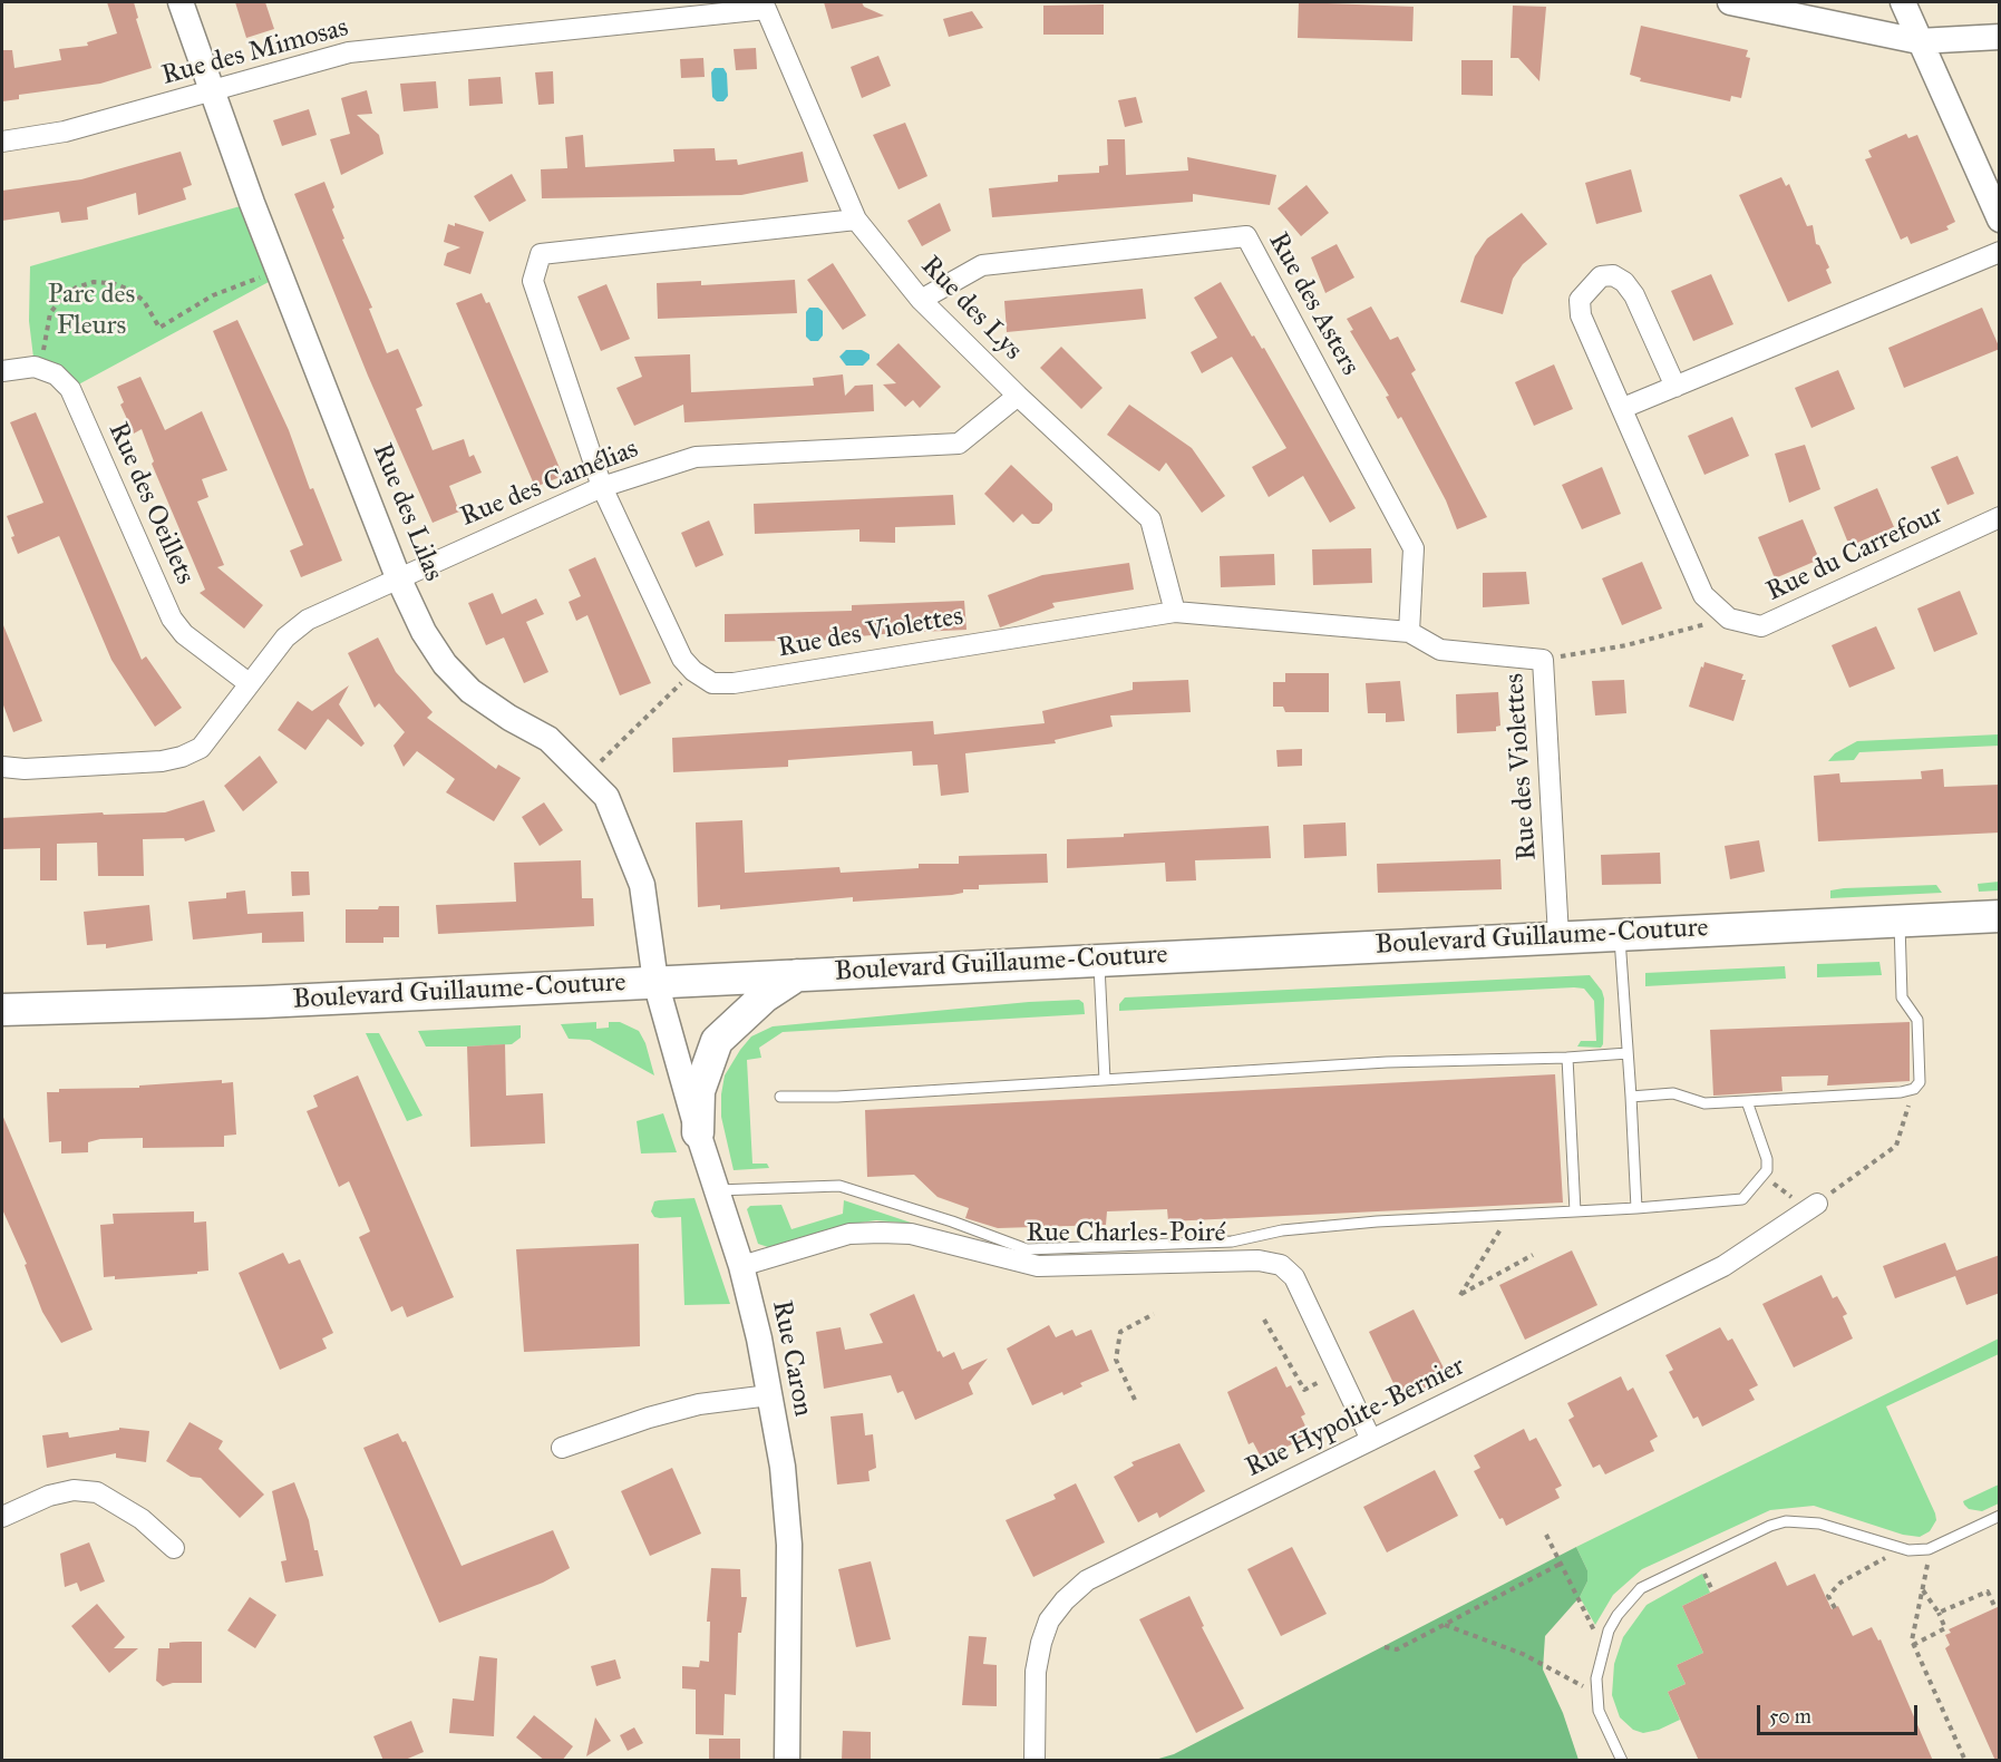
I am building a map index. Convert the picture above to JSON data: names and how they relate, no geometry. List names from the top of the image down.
{
  "streets": {
    "main road": ["Boulevard Guillaume-Couture"],
    "street": [
      "Rue des Mimosas",
      "Rue des Asters",
      "Rue des Lys",
      "Rue des Camélias",
      "Rue des Oeillets",
      "Rue des Lilas",
      "Rue du Carrefour",
      "Rue des Violettes",
      "Rue Charles-Poiré",
      "Rue Caron",
      "Rue Hypolite-Bernier"
    ]
  },
  "crossings": [
    ["Rue des Mimosas", "Rue des Lys"],
    ["Rue des Mimosas", "Rue des Lilas"],
    ["Rue des Asters", "Rue des Lys"],
    ["Rue des Asters", "Rue des Violettes"],
    ["Rue des Lys", "Rue des Camélias"],
    ["Rue des Lys", "Rue des Violettes"],
    ["Rue des Camélias", "Rue des Oeillets"],
    ["Rue des Camélias", "Rue des Lilas"],
    ["Rue des Lilas", "Boulevard Guillaume-Couture"],
    ["Rue des Lilas", "Rue Caron"],
    ["Rue des Violettes", "Boulevard Guillaume-Couture"],
    ["Boulevard Guillaume-Couture", "Rue Caron"],
    ["Rue Charles-Poiré", "Rue Caron"],
    ["Rue Charles-Poiré", "Rue Hypolite-Bernier"]
  ],
  "parks": ["Parc des Fleurs"],
  "scale_bar": "50 m"
}
